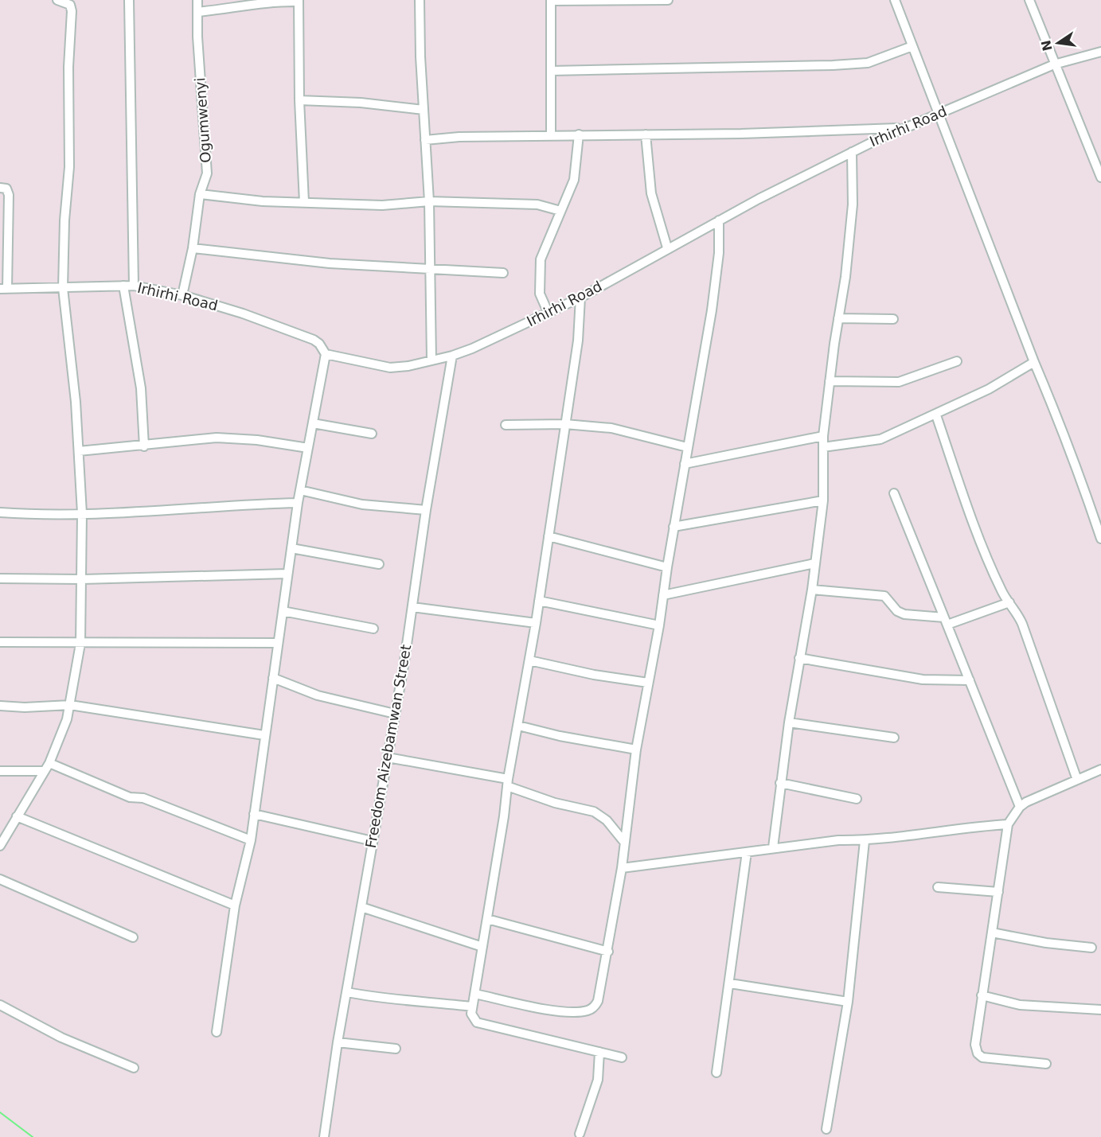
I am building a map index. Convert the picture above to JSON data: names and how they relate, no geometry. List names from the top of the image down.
{
  "streets": {
    "street": ["Ogumwenyi", "Irhirhi Road", "Freedom Aizebamwan Street"]
  },
  "crossings": [
    ["Ogumwenyi", "Irhirhi Road"],
    ["Irhirhi Road", "Freedom Aizebamwan Street"]
  ],
  "north": "left"
}
